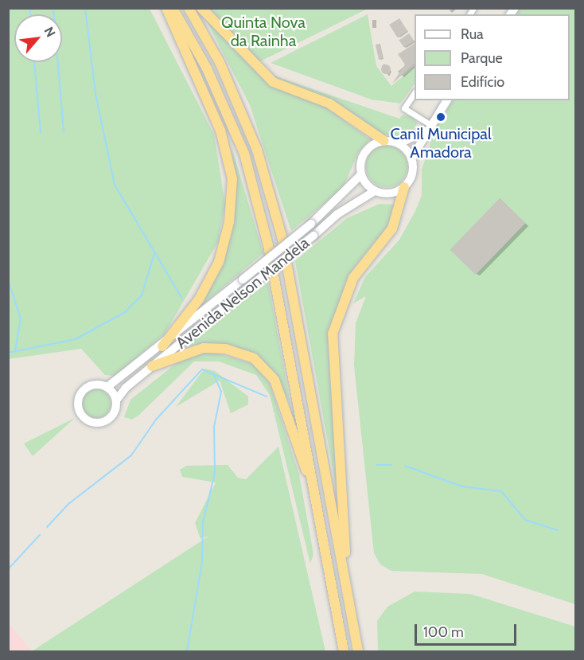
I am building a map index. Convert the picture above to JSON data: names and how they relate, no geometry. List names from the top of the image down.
{
  "streets": {
    "main road": ["Avenida Nelson Mandela"]
  },
  "parks": ["Quinta Nova da Rainha"],
  "places": ["Canil Municipal Amadora"],
  "legend": ["Rua", "Parque", "Edifício"],
  "scale_bar": "100 m",
  "north": "top right"
}
